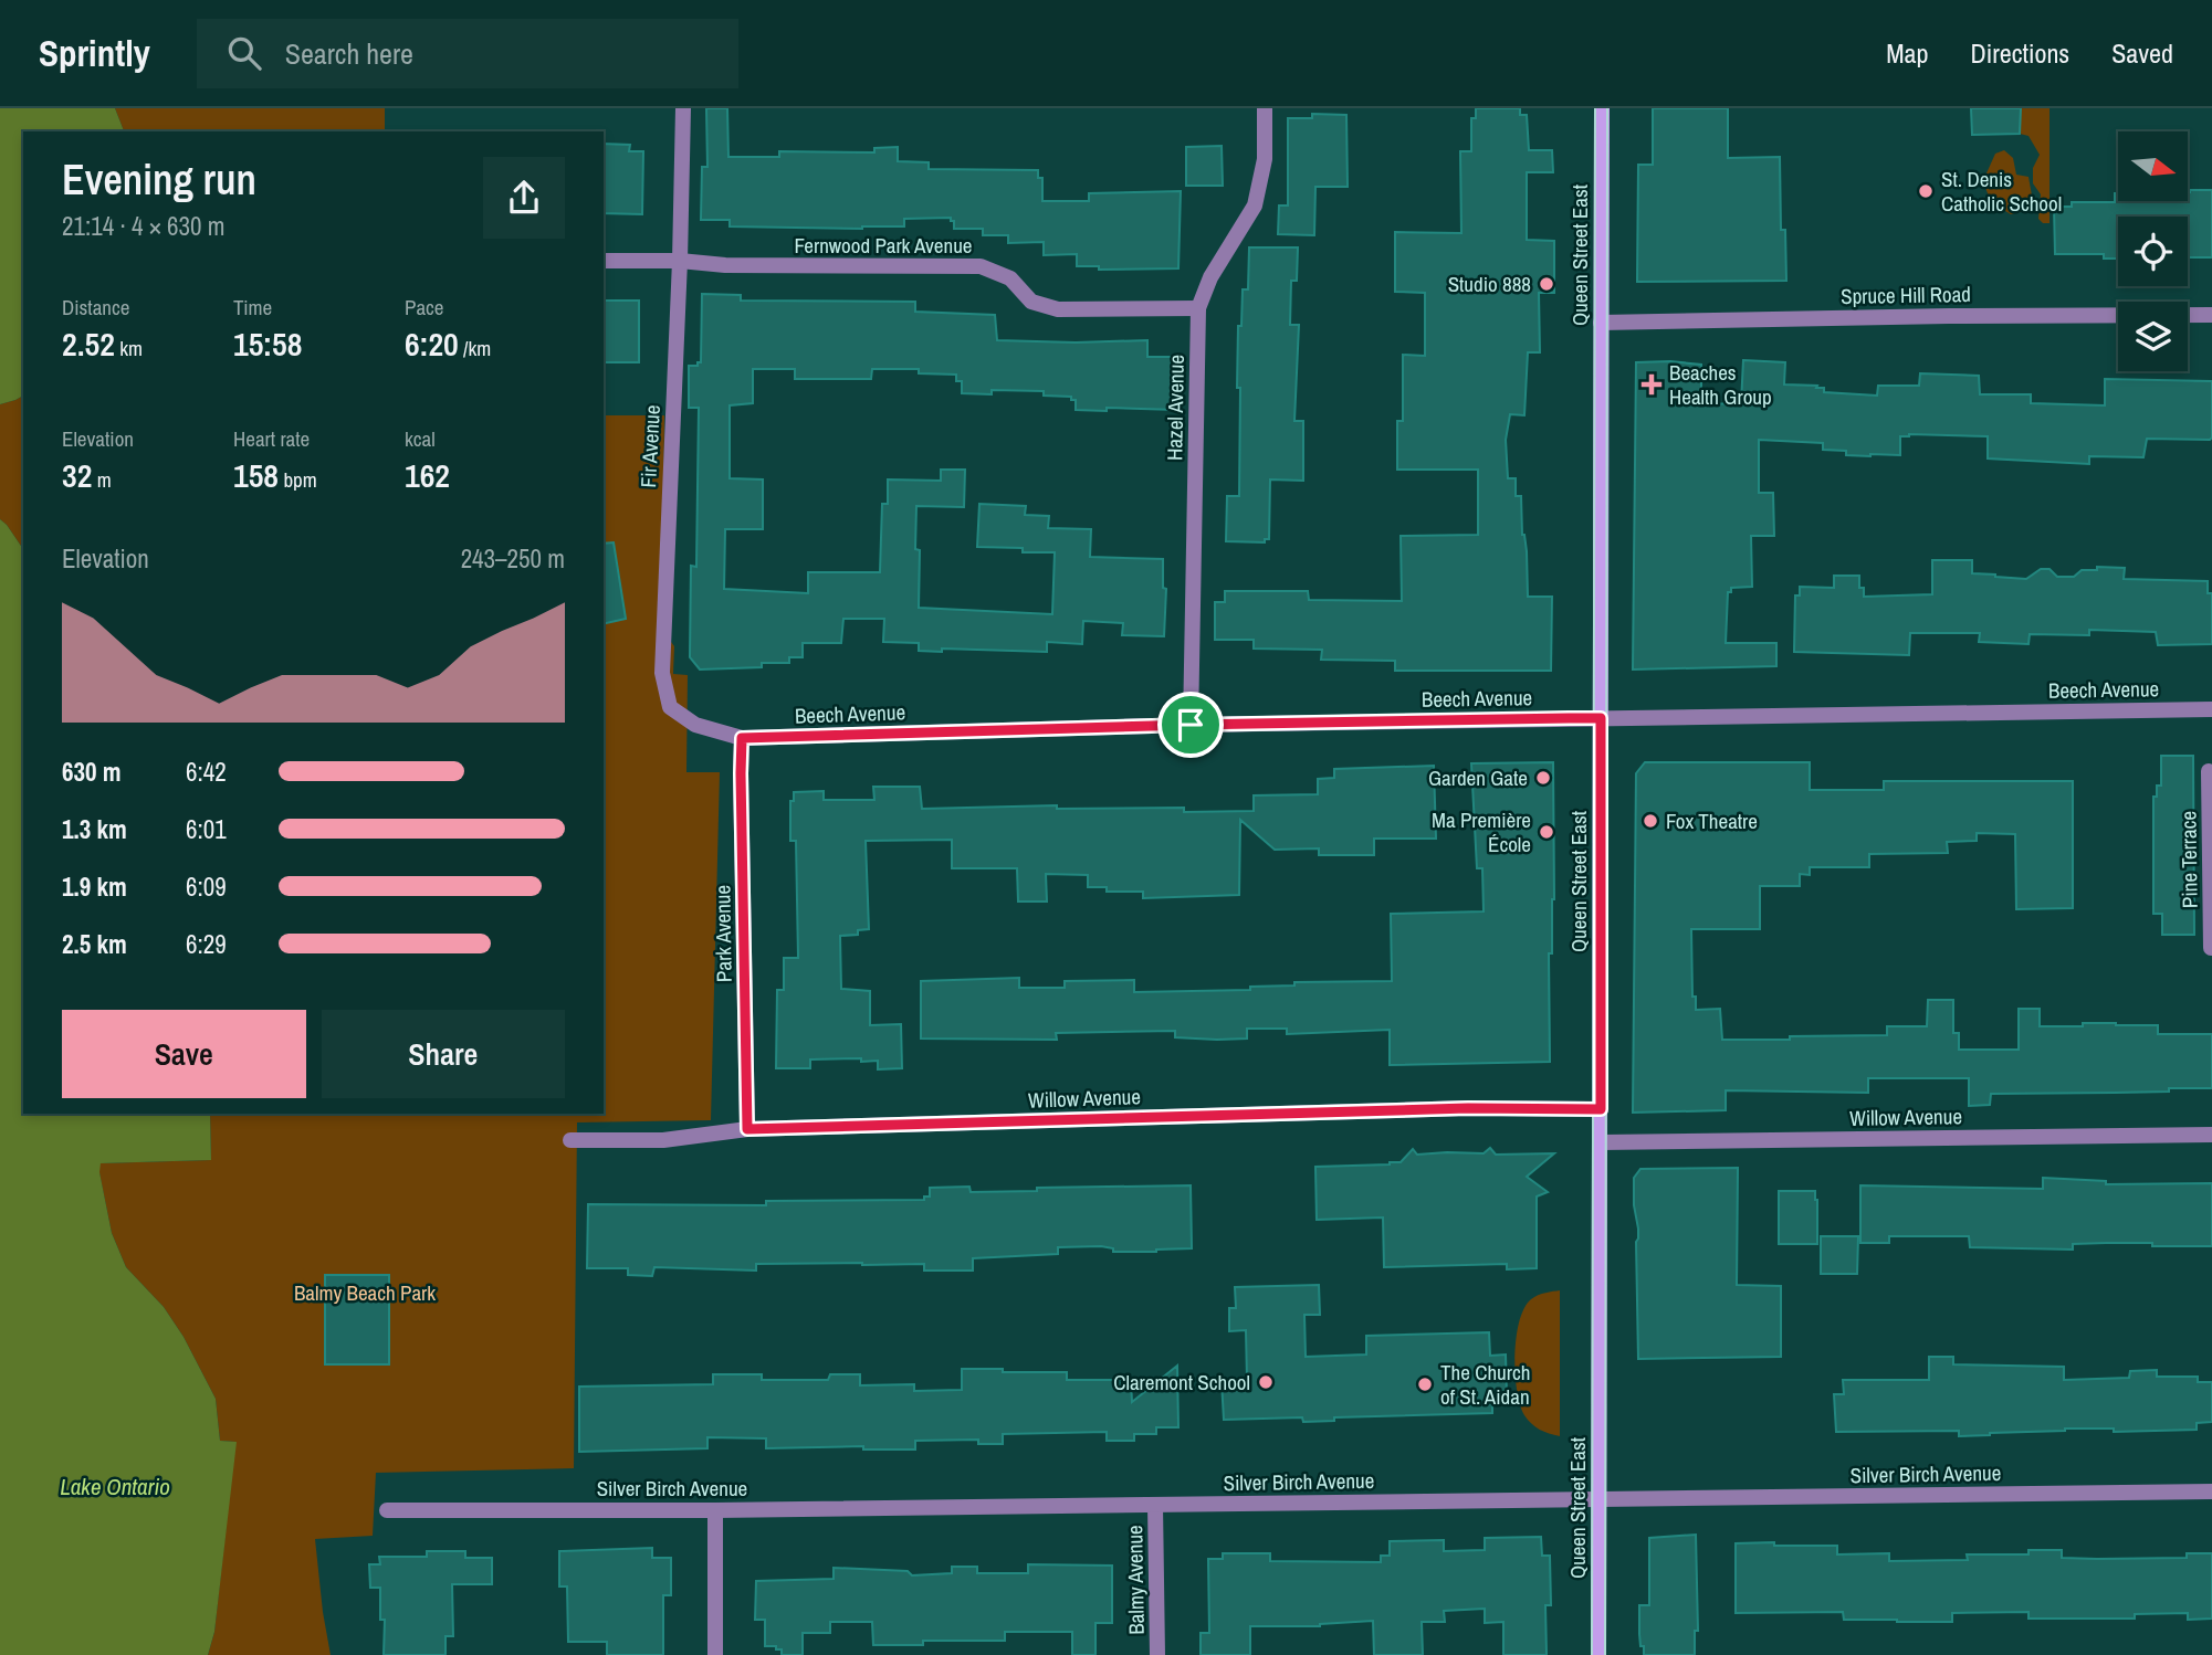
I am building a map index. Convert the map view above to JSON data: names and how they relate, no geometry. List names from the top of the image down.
{
  "streets": {
    "main road": ["Queen Street East"],
    "street": [
      "Fernwood Park Avenue",
      "Spruce Hill Road",
      "Hazel Avenue",
      "Fir Avenue",
      "Beech Avenue",
      "Pine Terrace",
      "Park Avenue",
      "Willow Avenue",
      "Silver Birch Avenue",
      "Balmy Avenue"
    ]
  },
  "crossings": [
    ["Fernwood Park Avenue", "Hazel Avenue"],
    ["Fernwood Park Avenue", "Fir Avenue"],
    ["Queen Street East", "Spruce Hill Road"],
    ["Queen Street East", "Beech Avenue"],
    ["Queen Street East", "Willow Avenue"],
    ["Queen Street East", "Silver Birch Avenue"],
    ["Hazel Avenue", "Beech Avenue"],
    ["Fir Avenue", "Beech Avenue"],
    ["Fir Avenue", "Park Avenue"],
    ["Beech Avenue", "Park Avenue"],
    ["Park Avenue", "Willow Avenue"],
    ["Silver Birch Avenue", "Balmy Avenue"]
  ],
  "water": ["Lake Ontario"],
  "parks": ["Balmy Beach Park"],
  "places": {
    "other": [
      "St. Denis Catholic School",
      "Studio 888",
      "Garden Gate",
      "Fox Theatre",
      "Ma Première École",
      "Claremont School",
      "The Church of St. Aidan"
    ],
    "health": ["Beaches Health Group"]
  },
  "north": "right",
  "page": {
    "header": "Sprintly",
    "search": "Search here",
    "nav": ["Map", "Directions", "Saved"],
    "heading": ["Evening run", "21:14 · 4 × 630 m"],
    "stats": [
      ["Distance", "2.52 km"],
      ["Time", "15:58"],
      ["Pace", "6:20 /km"],
      ["Elevation", "32 m"],
      ["Heart rate", "158 bpm"],
      ["kcal", "162"]
    ],
    "chart": ["Elevation", "243–250 m"],
    "list": [
      {
        "name": "630 m",
        "note": "6:42"
      },
      {
        "name": "1.3 km",
        "note": "6:01"
      },
      {
        "name": "1.9 km",
        "note": "6:09"
      },
      {
        "name": "2.5 km",
        "note": "6:29"
      }
    ],
    "buttons": ["Save", "Share"]
  }
}
